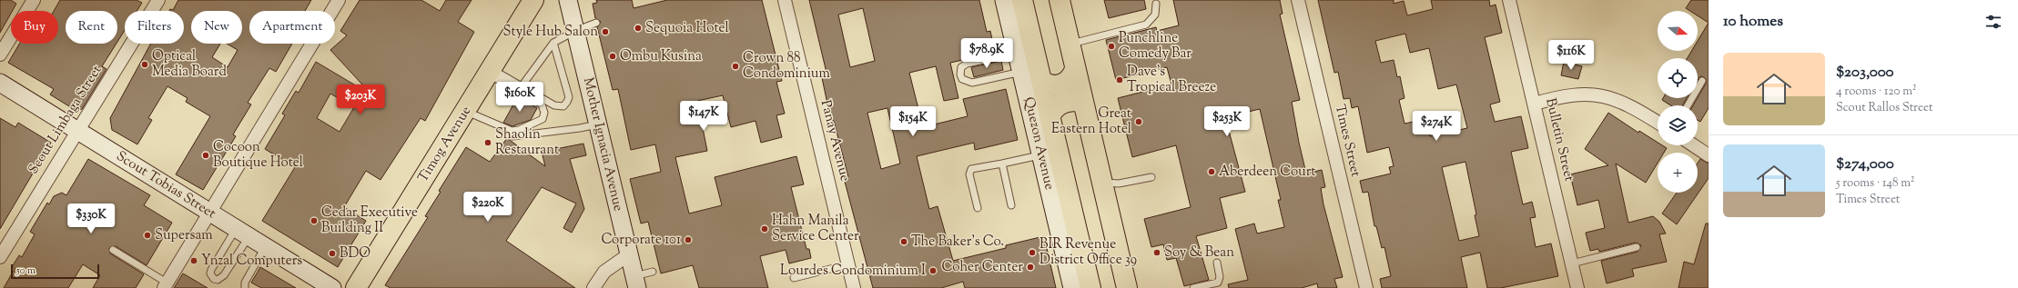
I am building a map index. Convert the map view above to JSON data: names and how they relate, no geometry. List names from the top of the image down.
{
  "streets": {
    "main road": ["Quezon Avenue", "Timog Avenue"],
    "street": [
      "Scout Limbaga Street",
      "Bulletin Street",
      "Panay Avenue",
      "Times Street",
      "Mother Ignacia Avenue",
      "Scout Tobias Street"
    ]
  },
  "crossings": [
    ["Scout Limbaga Street", "Scout Tobias Street"]
  ],
  "places": [
    "Sequoia Hotel",
    "Style Hub Salon",
    "Punchline Comedy Bar",
    "Ombu Kusina",
    "Optical Media Board",
    "Crown 88 Condominium",
    "Dave's Tropical Breeze",
    "Great Eastern Hotel",
    "Shaolin Restaurant",
    "Cocoon Boutique Hotel",
    "Aberdeen Court",
    "Cedar Executive Building II",
    "Hahn Manila Service Center",
    "Supersam",
    "Corporate 101",
    "The Baker's Co.",
    "BIR Revenue District Office 39",
    "Soy & Bean",
    "BDO",
    "Ynzal Computers",
    "Coher Center",
    "Lourdes Condominium I"
  ],
  "scale_bar": "50 m",
  "north": "right",
  "page": {
    "heading": "10 homes",
    "map_buttons": "+",
    "chip": [
      "Buy",
      "Rent",
      "Filters",
      "New",
      "Apartment"
    ],
    "price": [
      "$78.9K",
      "$116K",
      "$160K",
      "$203K",
      "$147K",
      "$154K",
      "$253K",
      "$274K",
      "$220K",
      "$330K"
    ],
    "list": [
      {
        "name": "$203,000",
        "note": "4 rooms · 120 m² · Scout Rallos Street"
      },
      {
        "name": "$274,000",
        "note": "5 rooms · 148 m² · Times Street"
      }
    ],
    "scale": "50 m"
  }
}
